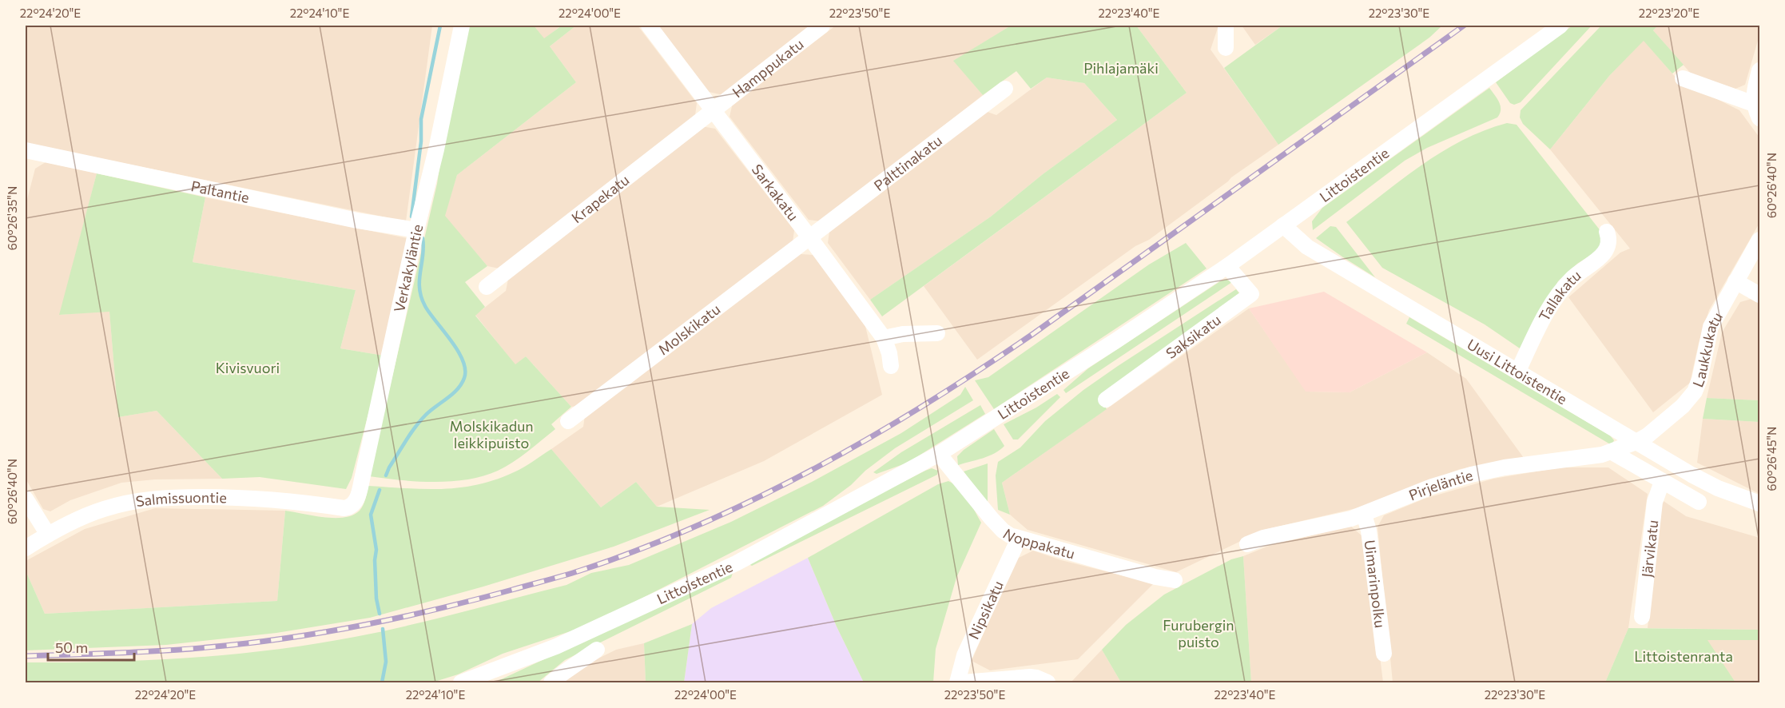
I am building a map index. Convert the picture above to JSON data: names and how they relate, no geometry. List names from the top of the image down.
{
  "streets": {
    "street": [
      "Hamppukatu",
      "Palttinakatu",
      "Littoistentie",
      "Paltantie",
      "Sarkakatu",
      "Krapekatu",
      "Verkakyläntie",
      "Tallakatu",
      "Molskikatu",
      "Saksikatu",
      "Laukkukatu",
      "Uusi Littoistentie",
      "Pirjeläntie",
      "Salmissuontie",
      "Noppakatu",
      "Järvikatu",
      "Uimarinpolku",
      "Nipsikatu"
    ]
  },
  "crossings": [
    ["Hamppukatu", "Sarkakatu"],
    ["Hamppukatu", "Krapekatu"],
    ["Palttinakatu", "Sarkakatu"],
    ["Palttinakatu", "Molskikatu"],
    ["Littoistentie", "Saksikatu"],
    ["Littoistentie", "Uusi Littoistentie"],
    ["Littoistentie", "Noppakatu"],
    ["Paltantie", "Verkakyläntie"],
    ["Sarkakatu", "Krapekatu"],
    ["Sarkakatu", "Molskikatu"],
    ["Verkakyläntie", "Salmissuontie"],
    ["Tallakatu", "Uusi Littoistentie"],
    ["Laukkukatu", "Uusi Littoistentie"],
    ["Laukkukatu", "Pirjeläntie"],
    ["Uusi Littoistentie", "Pirjeläntie"],
    ["Pirjeläntie", "Uimarinpolku"],
    ["Noppakatu", "Nipsikatu"]
  ],
  "parks": [
    "Pihlajamäki",
    "Kivisvuori",
    "Molskikadun leikkipuisto",
    "Furubergin puisto",
    "Littoistenranta"
  ],
  "scale_bar": "50 m",
  "coordinates": [
    "22°24'20\"E",
    "22°24'10\"E",
    "22°24'00\"E",
    "22°23'50\"E",
    "22°23'40\"E",
    "22°23'30\"E",
    "22°23'20\"E",
    "60°26'40\"N",
    "60°26'35\"N",
    "60°26'45\"N"
  ]
}
